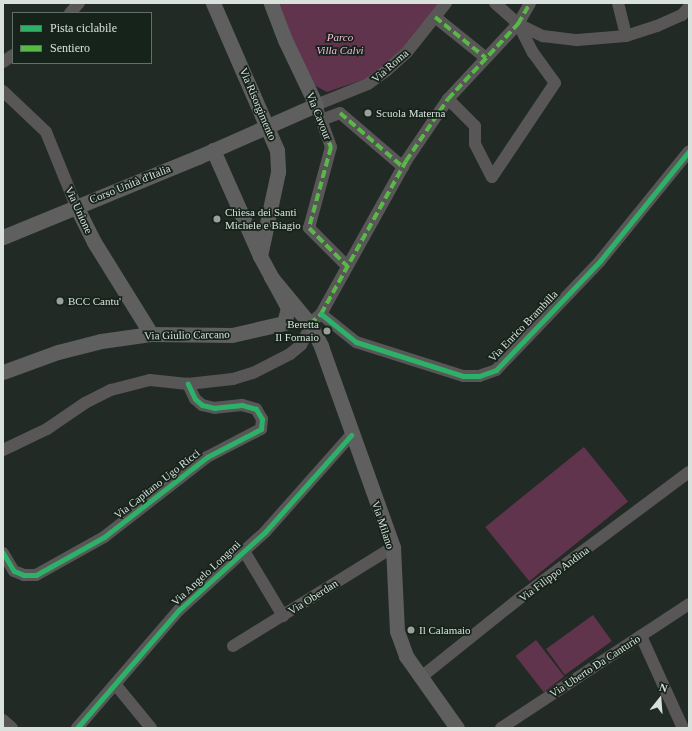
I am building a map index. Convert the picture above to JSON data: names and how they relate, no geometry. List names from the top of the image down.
{
  "streets": {
    "main road": [
      "Via Risorgimento",
      "Via Cavour",
      "Corso Unità d'Italia",
      "Via Unione",
      "Via Giulio Carcano",
      "Via Milano"
    ],
    "street": [
      "Via Roma",
      "Via Enrico Brambilla",
      "Via Capitano Ugo Ricci",
      "Via Angelo Longoni",
      "Via Filippo Andina",
      "Via Oberdan",
      "Via Uberto Da Canturio"
    ]
  },
  "crossings": [
    ["Via Roma", "Via Cavour"],
    ["Via Roma", "Corso Unità d'Italia"],
    ["Via Cavour", "Corso Unità d'Italia"],
    ["Corso Unità d'Italia", "Via Unione"],
    ["Via Unione", "Via Giulio Carcano"],
    ["Via Milano", "Via Angelo Longoni"],
    ["Via Milano", "Via Filippo Andina"],
    ["Via Milano", "Via Oberdan"]
  ],
  "parks": ["Parco Villa Calvi"],
  "places": [
    "Scuola Materna",
    "Chiesa dei Santi Michele e Biagio",
    "BCC Cantu'",
    "Beretta Il Fornaio",
    "Il Calamaio"
  ],
  "legend": ["Pista ciclabile", "Sentiero"],
  "north": "top"
}
